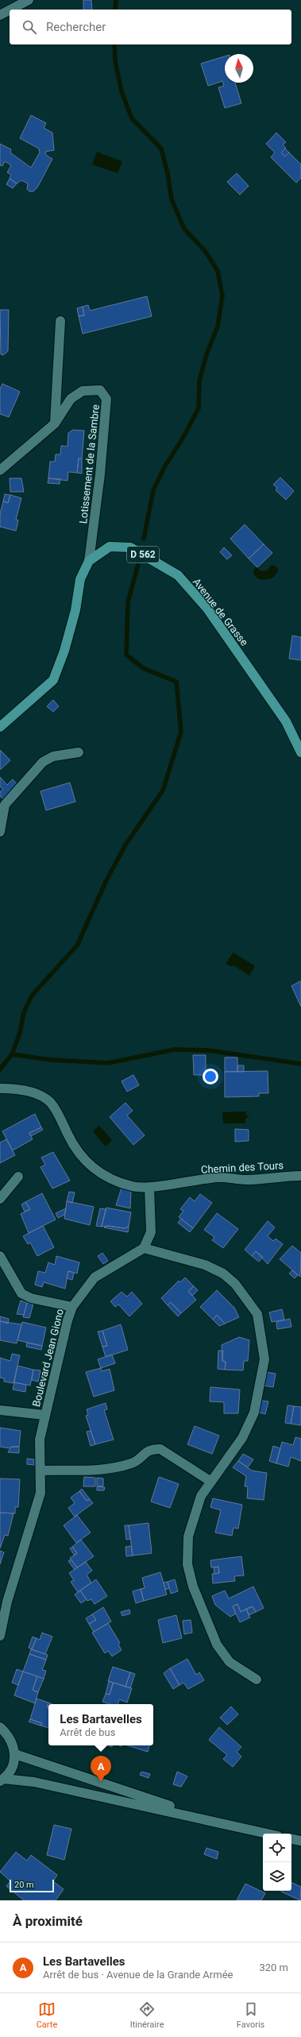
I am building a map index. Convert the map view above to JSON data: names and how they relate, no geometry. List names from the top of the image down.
{
  "streets": {
    "main road": ["D 562", "Avenue de Grasse"],
    "street": ["Lotissement de la Sambre", "Chemin des Tours", "Boulevard Jean Giono"]
  },
  "crossings": [
    ["Lotissement de la Sambre", "Avenue de Grasse"]
  ],
  "scale_bar": "20 m",
  "north": "top",
  "page": {
    "search": "Rechercher",
    "popup": ["Les Bartavelles", "Arrêt de bus"],
    "pins": "A",
    "scale": "20 m",
    "heading": "À proximité",
    "list": [
      {
        "mark": "A",
        "name": "Les Bartavelles",
        "note": "Arrêt de bus · Avenue de la Grande Armée",
        "value": "320 m"
      }
    ],
    "nav": ["Carte", "Itinéraire", "Favoris"]
  }
}
